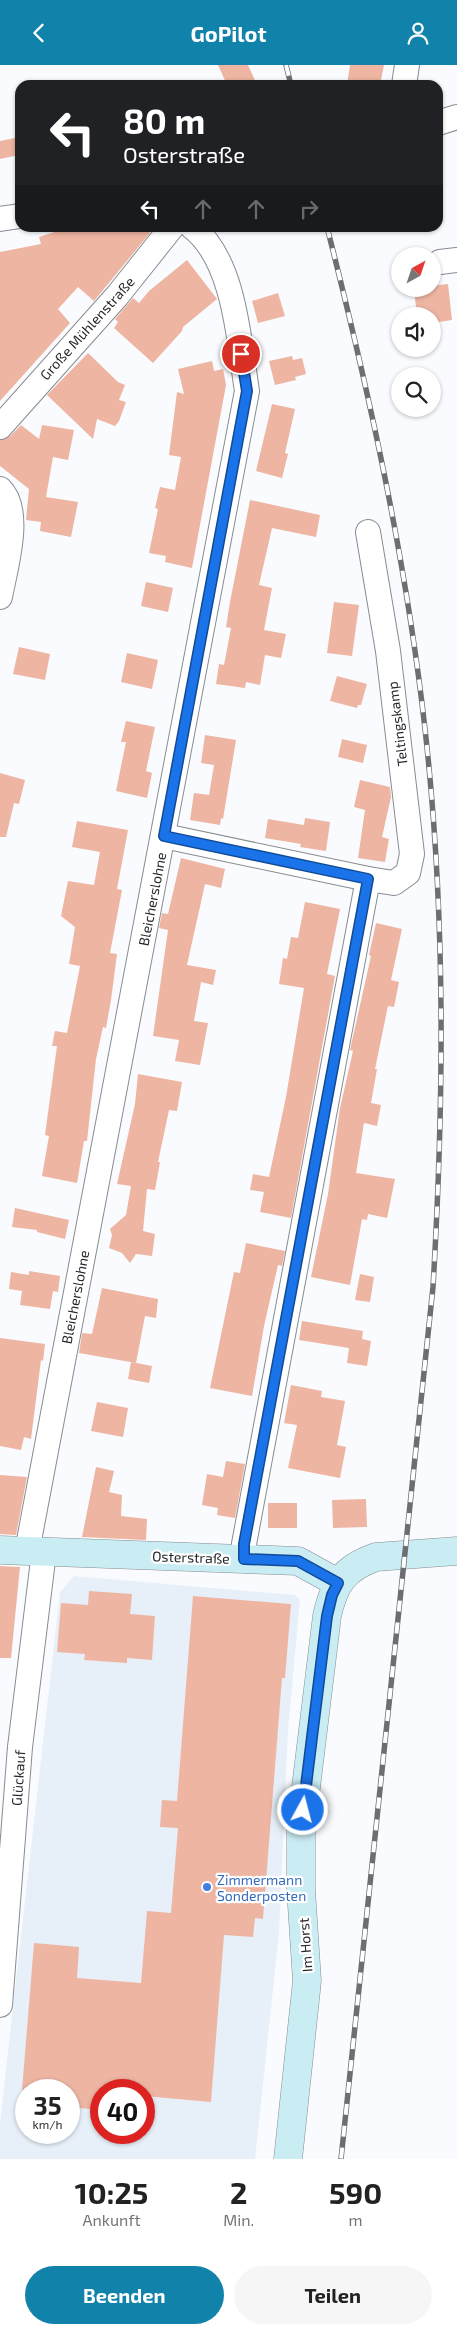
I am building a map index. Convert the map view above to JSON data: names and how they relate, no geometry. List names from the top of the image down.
{
  "streets": {
    "street": [
      "Große Mühlenstraße",
      "Teltingskamp",
      "Bleicherslohne",
      "Osterstraße",
      "Glückauf",
      "Im Horst"
    ]
  },
  "crossings": [
    ["Teltingskamp", "Bleicherslohne"],
    ["Bleicherslohne", "Osterstraße"],
    ["Bleicherslohne", "Glückauf"],
    ["Osterstraße", "Glückauf"],
    ["Osterstraße", "Im Horst"]
  ],
  "places": ["Zimmermann Sonderposten"],
  "north": "top right",
  "page": {
    "header": "GoPilot",
    "turn": ["80 m", "Osterstraße"],
    "speed": "35 km/h",
    "limit": "40",
    "eta": [
      "10:25",
      "Ankunft",
      "2",
      "Min.",
      "590",
      "m"
    ],
    "buttons": ["Beenden", "Teilen"]
  }
}
